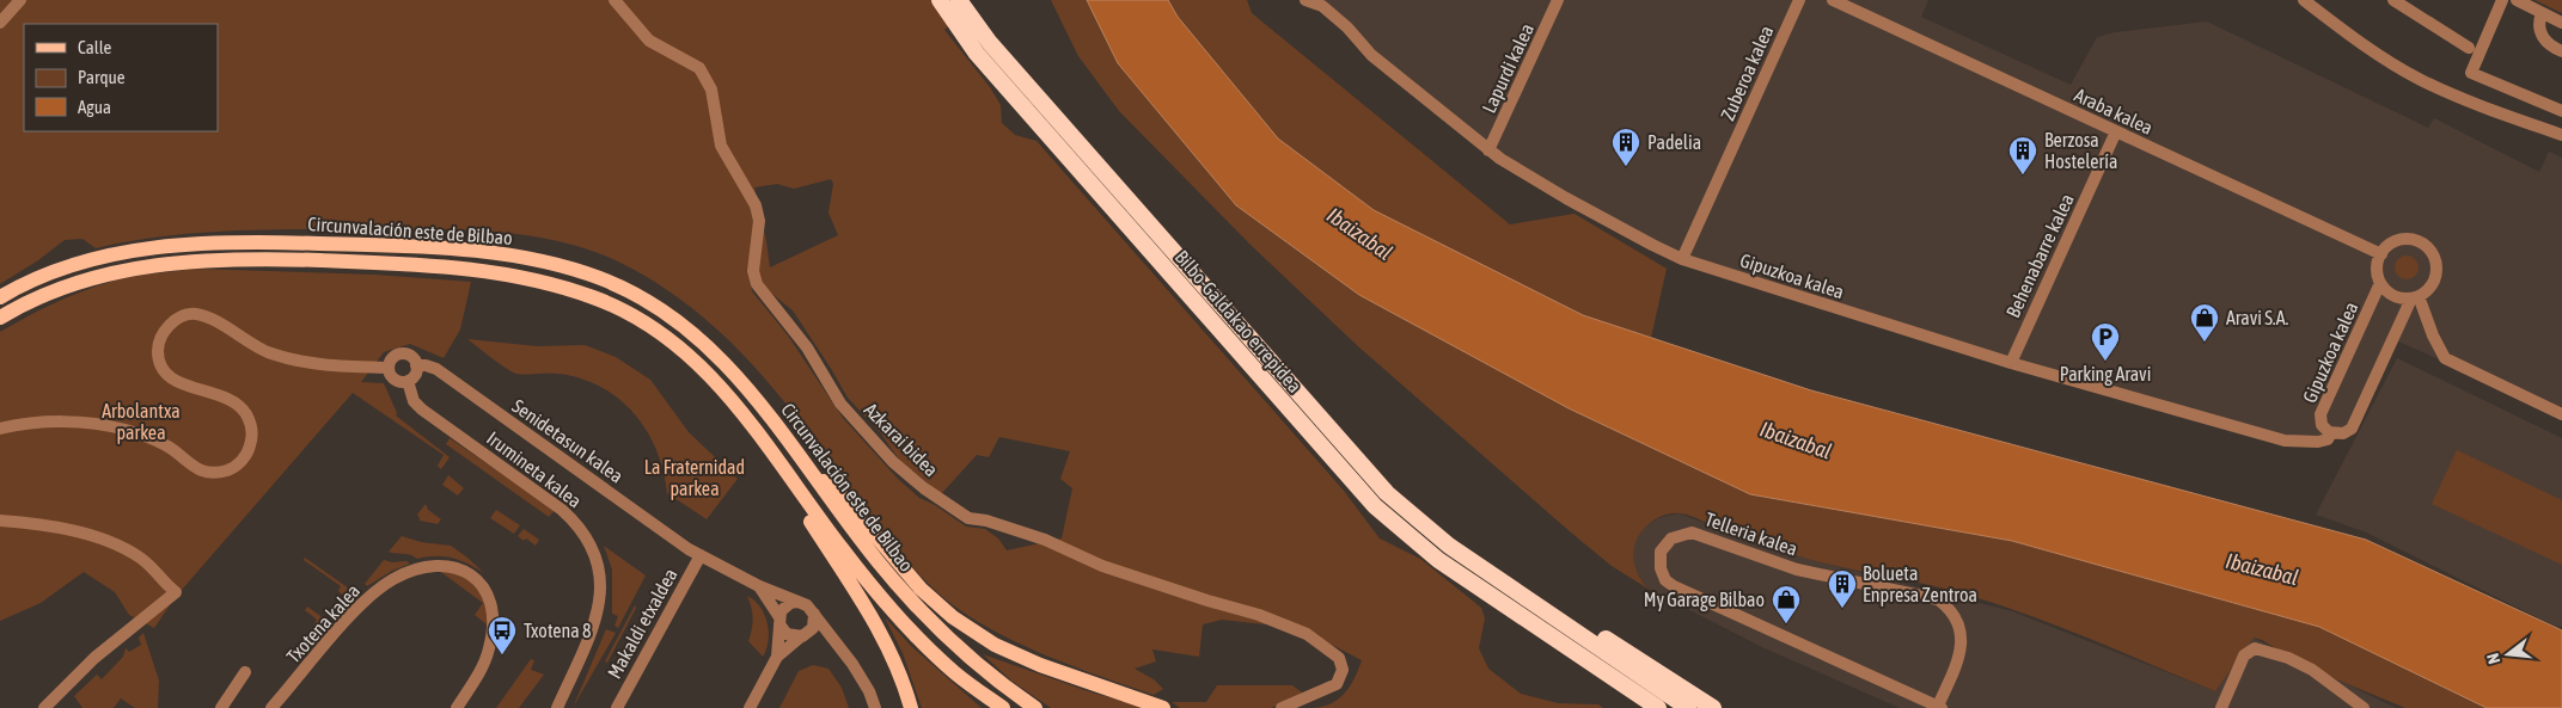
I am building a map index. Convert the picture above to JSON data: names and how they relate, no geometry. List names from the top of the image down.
{
  "streets": {
    "highway": ["Bilbo-Galdakao errepidea"],
    "main road": ["Circunvalación este de Bilbao"],
    "street": [
      "Lapurdi kalea",
      "Zuberoa kalea",
      "Araba kalea",
      "Behenabarre kalea",
      "Gipuzkoa kalea",
      "Azkarai bidea",
      "Senidetasun kalea",
      "Irumineta kalea",
      "Telleria kalea",
      "Txotena kalea",
      "Makaldi etxaldea"
    ]
  },
  "crossings": [
    ["Lapurdi kalea", "Gipuzkoa kalea"],
    ["Zuberoa kalea", "Gipuzkoa kalea"],
    ["Araba kalea", "Behenabarre kalea"],
    ["Araba kalea", "Gipuzkoa kalea"],
    ["Behenabarre kalea", "Gipuzkoa kalea"],
    ["Senidetasun kalea", "Irumineta kalea"],
    ["Senidetasun kalea", "Makaldi etxaldea"]
  ],
  "water": ["Ibaizabal"],
  "parks": ["Arbolantxa parkea", "La Fraternidad parkea"],
  "places": {
    "building": ["Padelia", "Berzosa Hostelería", "Bolueta Enpresa Zentroa"],
    "shop": ["Aravi S.A.", "My Garage Bilbao"],
    "parking": ["Parking Aravi"],
    "bus stop": ["Txotena 8"]
  },
  "legend": ["Calle", "Parque", "Agua"],
  "north": "left"
}
